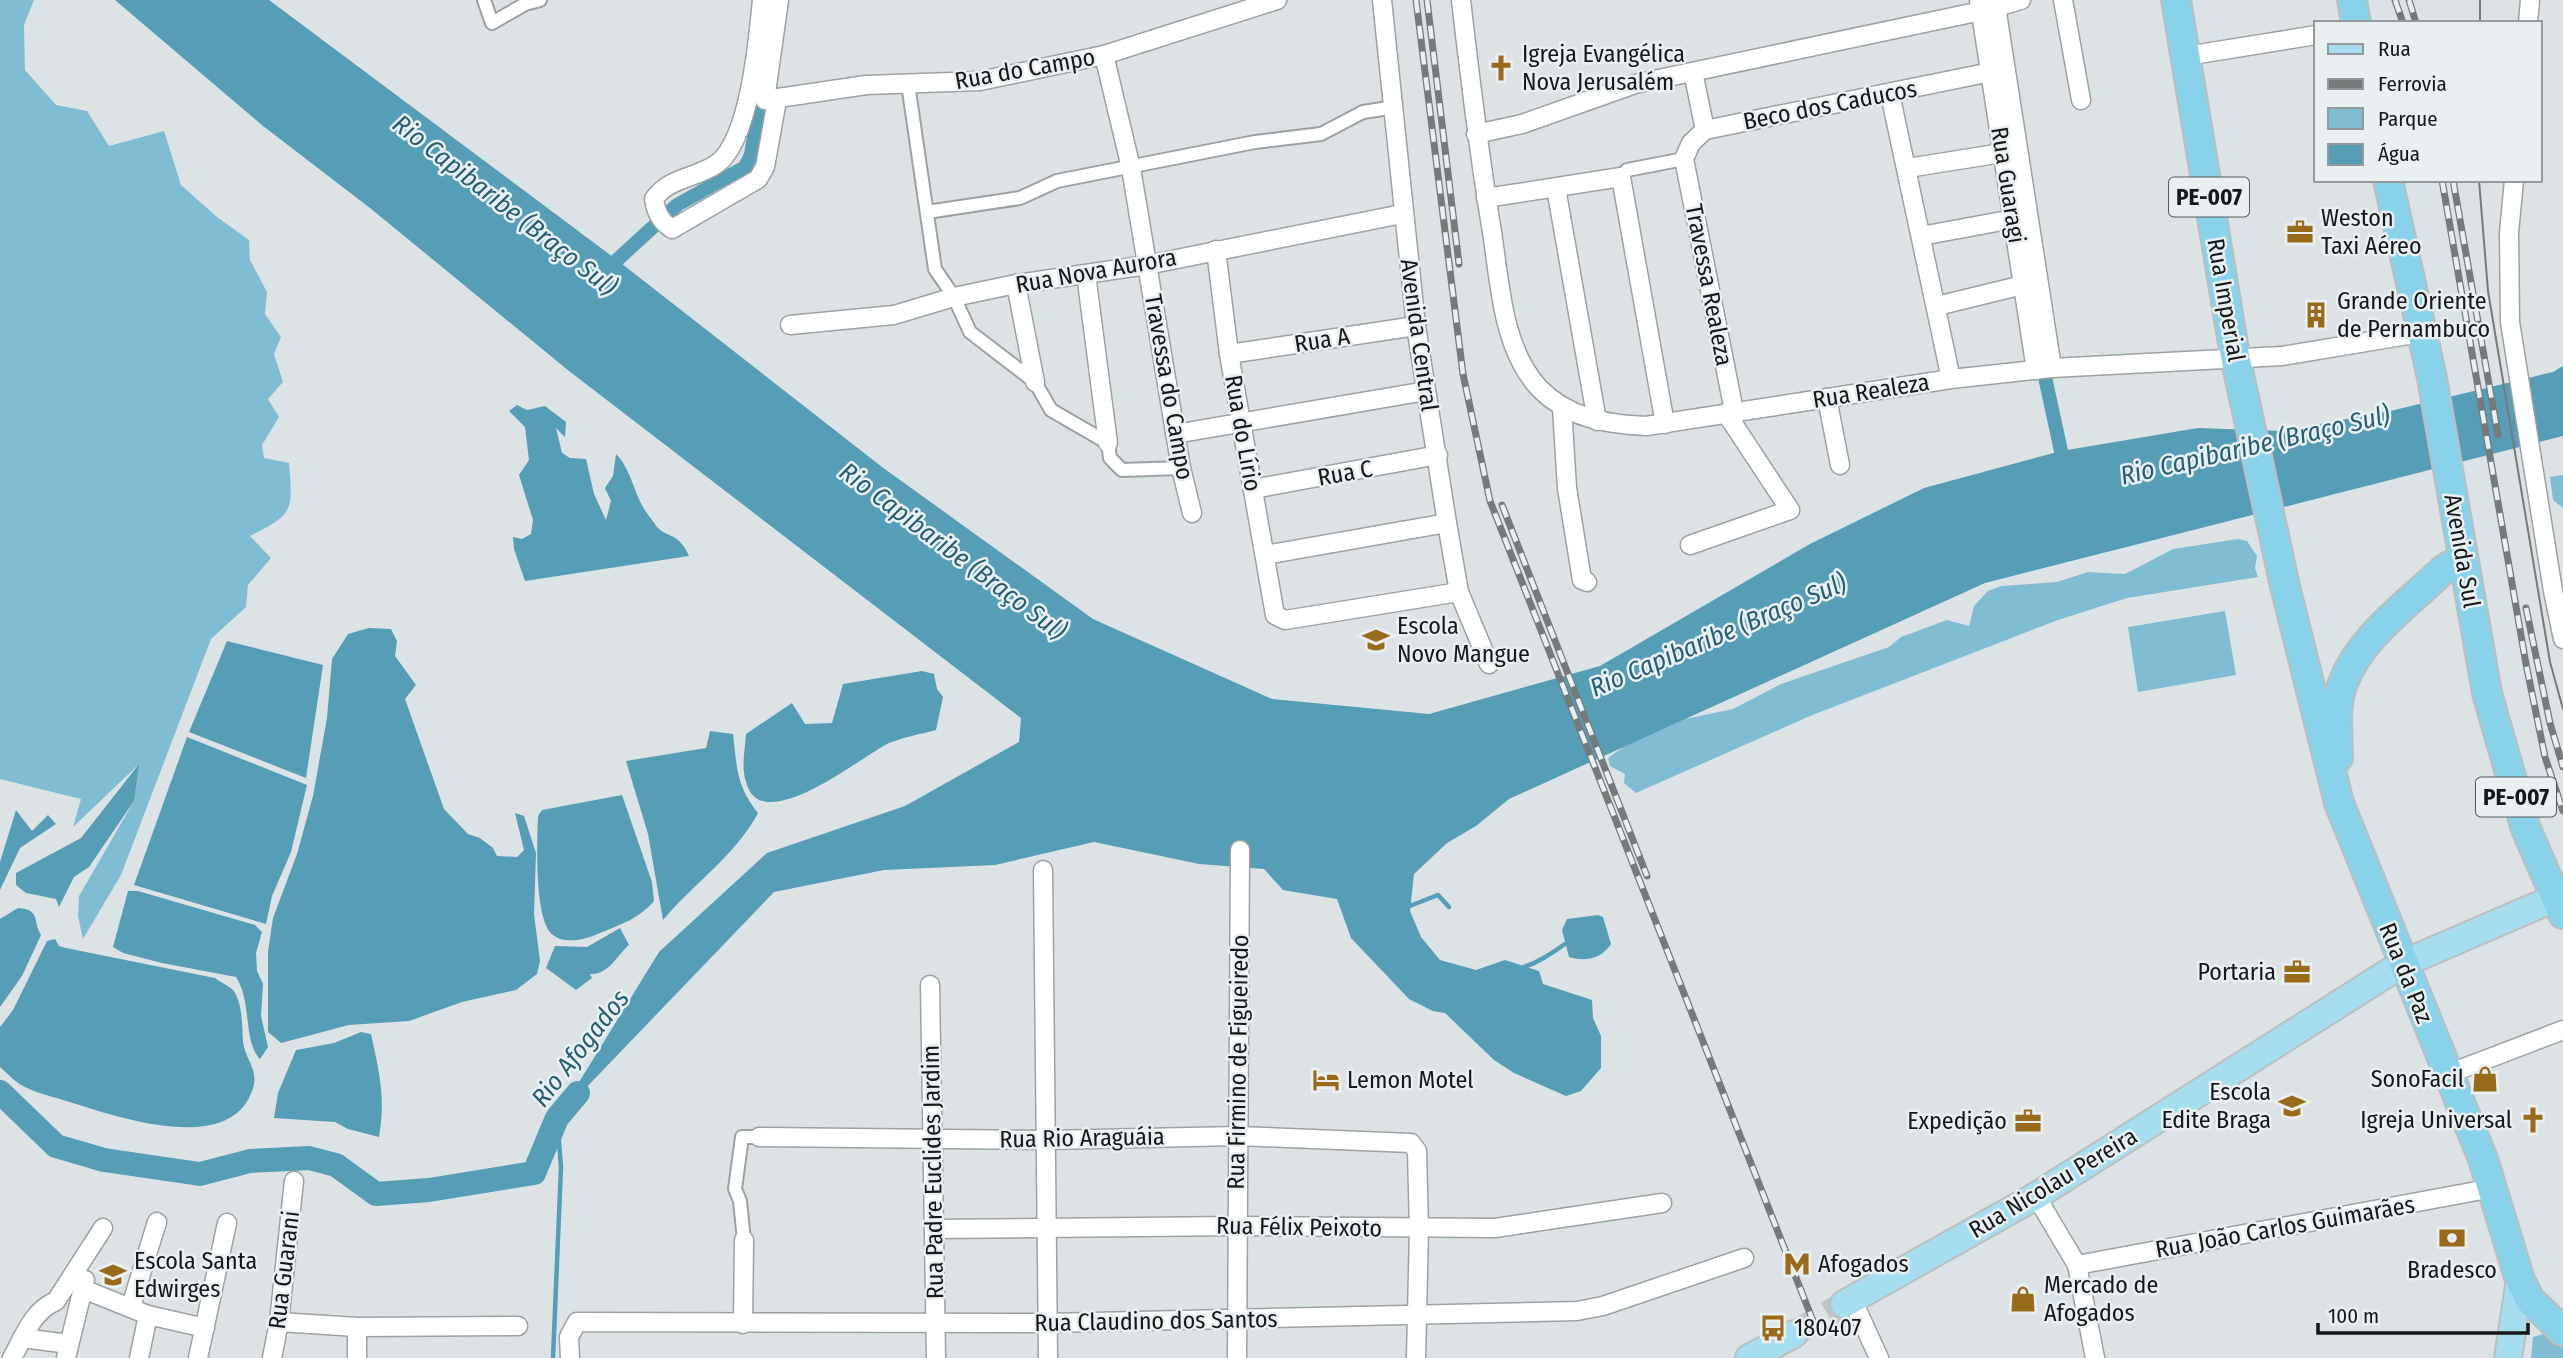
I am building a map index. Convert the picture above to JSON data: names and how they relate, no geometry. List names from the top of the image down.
{
  "streets": {
    "highway": [
      "PE-007",
      "Rua Imperial",
      "Avenida Sul",
      "Rua da Paz"
    ],
    "main road": ["Rua Nicolau Pereira"],
    "street": [
      "Rua do Campo",
      "Beco dos Caducos",
      "Rua Guaragi",
      "Rua Nova Aurora",
      "Travessa Realeza",
      "Avenida Central",
      "Rua A",
      "Travessa do Campo",
      "Rua Realeza",
      "Rua do Lírio",
      "Rua C",
      "Rua Firmino de Figueiredo",
      "Rua Rio Araguáia",
      "Rua Padre Euclides Jardim",
      "Rua Félix Peixoto",
      "Rua João Carlos Guimarães",
      "Rua Guarani",
      "Rua Claudino dos Santos"
    ]
  },
  "crossings": [
    ["Rua do Campo", "Travessa do Campo"],
    ["Beco dos Caducos", "Rua Guaragi"],
    ["Rua Guaragi", "Rua Realeza"],
    ["Rua Nova Aurora", "Avenida Central"],
    ["Rua Nova Aurora", "Travessa do Campo"],
    ["Rua Nova Aurora", "Rua do Lírio"],
    ["Travessa Realeza", "Rua Realeza"],
    ["Rua Imperial", "Rua Realeza"],
    ["Rua Imperial", "Rua da Paz"],
    ["Avenida Central", "Rua A"],
    ["Avenida Central", "Rua do Lírio"],
    ["Avenida Central", "Rua C"],
    ["Rua A", "Rua do Lírio"],
    ["Rua Realeza", "Avenida Sul"],
    ["Rua do Lírio", "Rua C"],
    ["Avenida Sul", "Rua Nicolau Pereira"],
    ["Rua da Paz", "Rua Nicolau Pereira"],
    ["Rua da Paz", "Rua João Carlos Guimarães"],
    ["Rua Firmino de Figueiredo", "Rua Rio Araguáia"],
    ["Rua Firmino de Figueiredo", "Rua Félix Peixoto"],
    ["Rua Firmino de Figueiredo", "Rua Claudino dos Santos"],
    ["Rua Rio Araguáia", "Rua Padre Euclides Jardim"],
    ["Rua Rio Araguáia", "Rua Félix Peixoto"],
    ["Rua Padre Euclides Jardim", "Rua Félix Peixoto"],
    ["Rua Padre Euclides Jardim", "Rua Claudino dos Santos"]
  ],
  "water": ["Rio Capibaribe (Braço Sul)", "Rio Afogados"],
  "places": {
    "church": ["Igreja Evangélica Nova Jerusalém", "Igreja Universal"],
    "office": ["Weston Taxi Aéreo", "Portaria", "Expedição"],
    "building": ["Grande Oriente de Pernambuco"],
    "school or university": ["Escola Novo Mangue", "Escola Edite Braga", "Escola Santa Edwirges"],
    "shop": ["SonoFacil", "Mercado de Afogados"],
    "hotel": ["Lemon Motel"],
    "bank": ["Bradesco"],
    "metro station": ["Afogados"],
    "bus stop": ["180407"]
  },
  "legend": [
    "Rua",
    "Ferrovia",
    "Parque",
    "Água"
  ],
  "scale_bar": "100 m"
}
